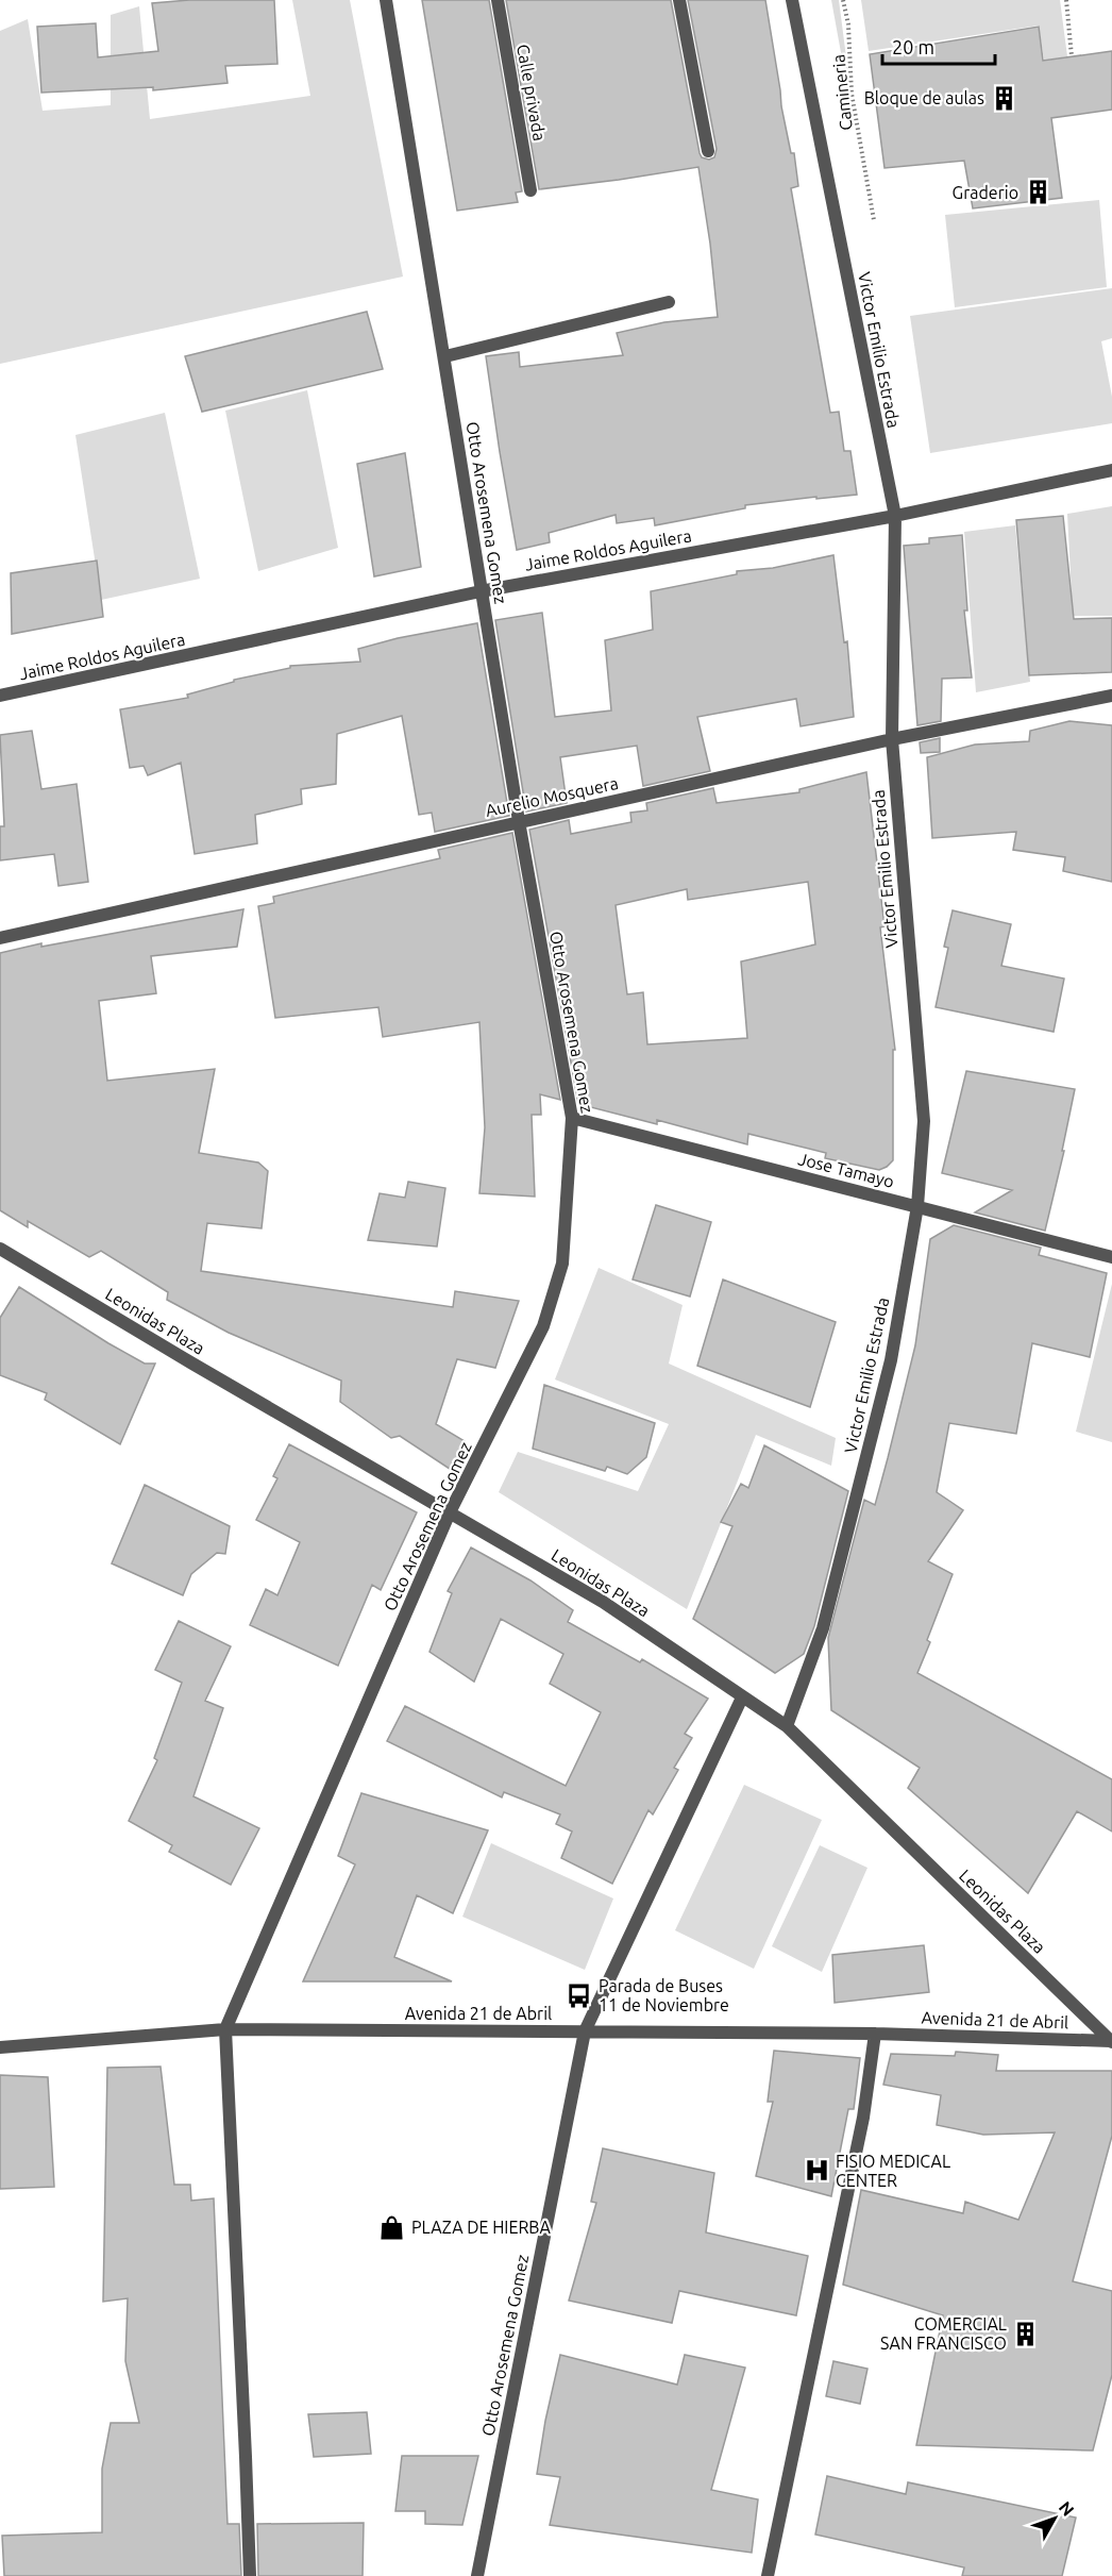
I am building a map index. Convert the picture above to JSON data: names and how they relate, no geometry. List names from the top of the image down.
{
  "streets": {
    "street": [
      "Calle privada",
      "Victor Emilio Estrada",
      "Otto Arosemena Gomez",
      "Jaime Roldos Aguilera",
      "Aurelio Mosquera",
      "Jose Tamayo",
      "Leonidas Plaza",
      "Avenida 21 de Abril"
    ],
    "path": ["Camineria"]
  },
  "crossings": [
    ["Victor Emilio Estrada", "Jaime Roldos Aguilera"],
    ["Victor Emilio Estrada", "Aurelio Mosquera"],
    ["Victor Emilio Estrada", "Jose Tamayo"],
    ["Victor Emilio Estrada", "Leonidas Plaza"],
    ["Otto Arosemena Gomez", "Jaime Roldos Aguilera"],
    ["Otto Arosemena Gomez", "Aurelio Mosquera"],
    ["Otto Arosemena Gomez", "Jose Tamayo"],
    ["Otto Arosemena Gomez", "Leonidas Plaza"],
    ["Otto Arosemena Gomez", "Avenida 21 de Abril"],
    ["Leonidas Plaza", "Avenida 21 de Abril"]
  ],
  "places": {
    "building": ["Bloque de aulas", "Graderio", "COMERCIAL SAN FRANCISCO"],
    "bus stop": ["Parada de Buses 11 de Noviembre"],
    "hospital": ["FISIO MEDICAL CENTER"],
    "shop": ["PLAZA DE HIERBA"]
  },
  "scale_bar": "20 m",
  "north": "top right"
}
